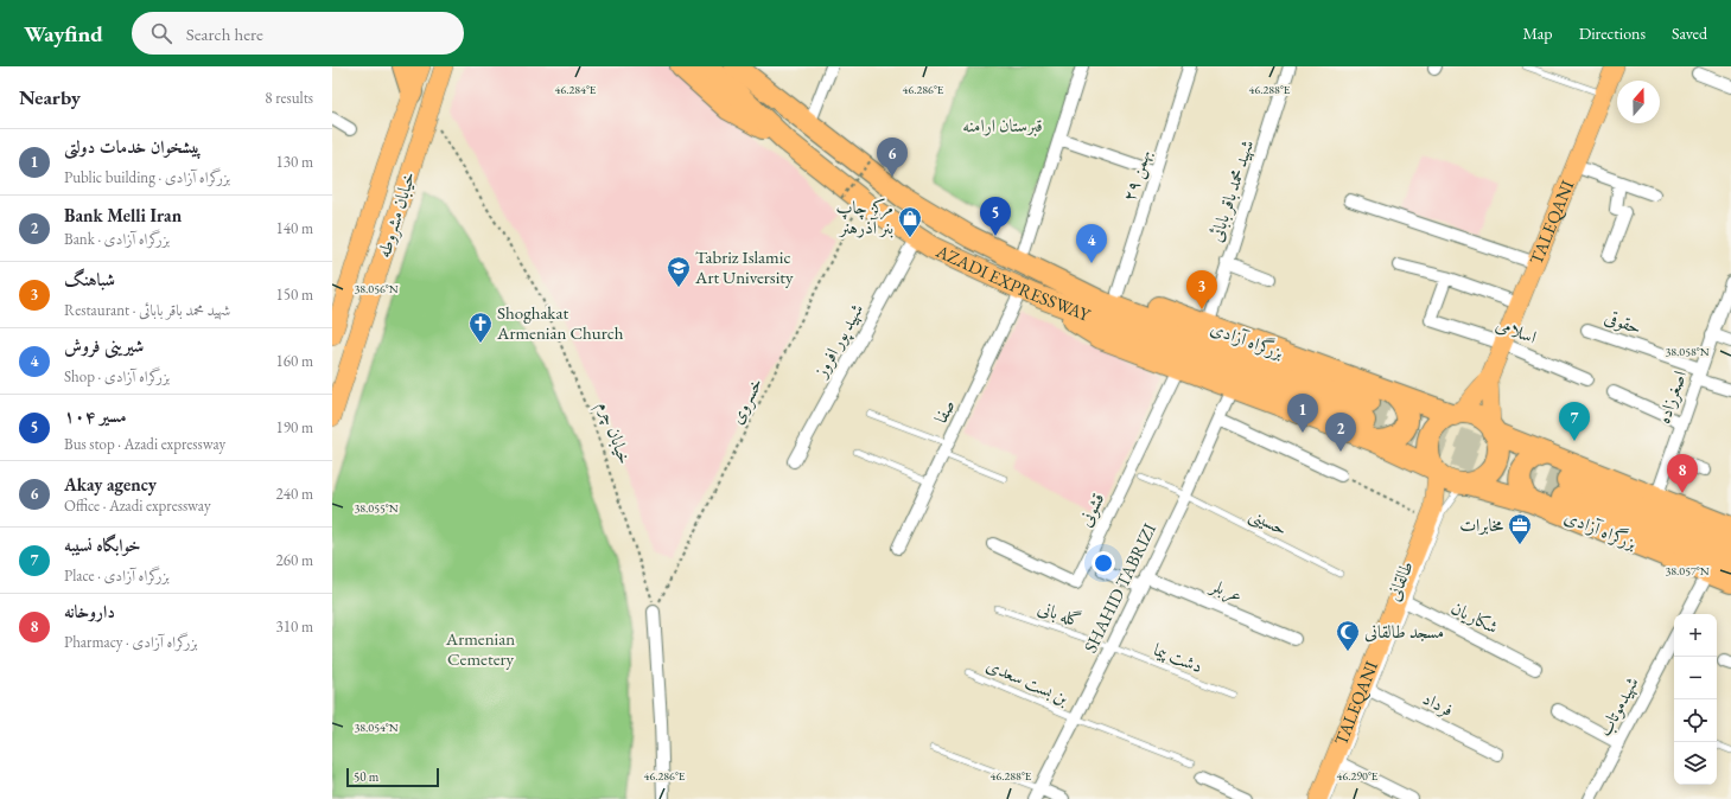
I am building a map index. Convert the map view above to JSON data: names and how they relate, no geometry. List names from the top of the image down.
{
  "streets": {
    "highway": ["AZADI EXPRESSWAY", "بزرگراه آزادی"],
    "main road": ["خیابان مشروطه", "TALEQANI"],
    "street": [
      "۲۹ بهمن",
      "شهید محمد باقر بابائی",
      "حقوقی",
      "اسلامی",
      "شهید پور افروز",
      "اصغرزاده",
      "صفا",
      "قشونی",
      "SHAHID TABRIZI",
      "عربلر",
      "شکاریان",
      "فرداد",
      "شهیدموتاب"
    ],
    "lane": [
      "حسینی",
      "طالقانی",
      "گله بانی",
      "دشت پیما",
      "بن بست سعدی"
    ],
    "path": ["خسروی", "خیابان چرم"]
  },
  "crossings": [
    ["۲۹ بهمن", "بزرگراه آزادی"],
    ["شهید محمد باقر بابائی", "بزرگراه آزادی"],
    ["خیابان مشروطه", "خیابان چرم"],
    ["TALEQANI", "اسلامی"],
    ["TALEQANI", "بزرگراه آزادی"],
    ["TALEQANI", "طالقانی"],
    ["TALEQANI", "شکاریان"],
    ["TALEQANI", "فرداد"],
    ["AZADI EXPRESSWAY", "شهید پور افروز"],
    ["AZADI EXPRESSWAY", "بزرگراه آزادی"],
    ["AZADI EXPRESSWAY", "خسروی"],
    ["AZADI EXPRESSWAY", "صفا"],
    ["حقوقی", "اصغرزاده"],
    ["بزرگراه آزادی", "طالقانی"],
    ["خسروی", "خیابان چرم"],
    ["حسینی", "SHAHID TABRIZI"],
    ["طالقانی", "شکاریان"],
    ["SHAHID TABRIZI", "عربلر"],
    ["SHAHID TABRIZI", "گله بانی"],
    ["SHAHID TABRIZI", "دشت پیما"],
    ["SHAHID TABRIZI", "بن بست سعدی"],
    ["گله بانی", "دشت پیما"]
  ],
  "parks": ["قبرستان ارامنه", "Armenian Cemetery"],
  "places": {
    "shop": ["مرکز چاپ بنر آذرهنر"],
    "school or university": ["Tabriz Islamic Art University"],
    "church": ["Shoghakat Armenian Church"],
    "office": ["مخابرات"],
    "mosque": ["مسجد طالقانی"]
  },
  "scale_bar": "50 m",
  "north": "top",
  "page": {
    "header": "Wayfind",
    "search": "Search here",
    "nav": ["Map", "Directions", "Saved"],
    "heading": ["Nearby", "8 results"],
    "list": [
      {
        "mark": "1",
        "name": "پیشخوان خدمات دولتی",
        "note": "Public building · بزرگراه آزادی",
        "value": "130 m"
      },
      {
        "mark": "2",
        "name": "Bank Melli Iran",
        "note": "Bank · بزرگراه آزادی",
        "value": "140 m"
      },
      {
        "mark": "3",
        "name": "شباهنگ",
        "note": "Restaurant · شهید محمد باقر بابائی",
        "value": "150 m"
      },
      {
        "mark": "4",
        "name": "شیرینی فروش",
        "note": "Shop · بزرگراه آزادی",
        "value": "160 m"
      },
      {
        "mark": "5",
        "name": "مسیر ۱۰۴",
        "note": "Bus stop · Azadi expressway",
        "value": "190 m"
      },
      {
        "mark": "6",
        "name": "Akay agency",
        "note": "Office · Azadi expressway",
        "value": "240 m"
      },
      {
        "mark": "7",
        "name": "خوابگاه نسیبه",
        "note": "Place · بزرگراه آزادی",
        "value": "260 m"
      },
      {
        "mark": "8",
        "name": "داروخانه",
        "note": "Pharmacy · بزرگراه آزادی",
        "value": "310 m"
      }
    ],
    "pins": [
      "6",
      "5",
      "4",
      "3",
      "1",
      "7",
      "2",
      "8"
    ],
    "map_buttons": ["+", "−"],
    "scale": "50 m"
  },
  "coordinates": [
    "46.284°E",
    "46.286°E",
    "46.288°E",
    "38.056°N",
    "38.058°N",
    "38.055°N",
    "38.057°N",
    "38.054°N",
    "46.290°E"
  ]
}
